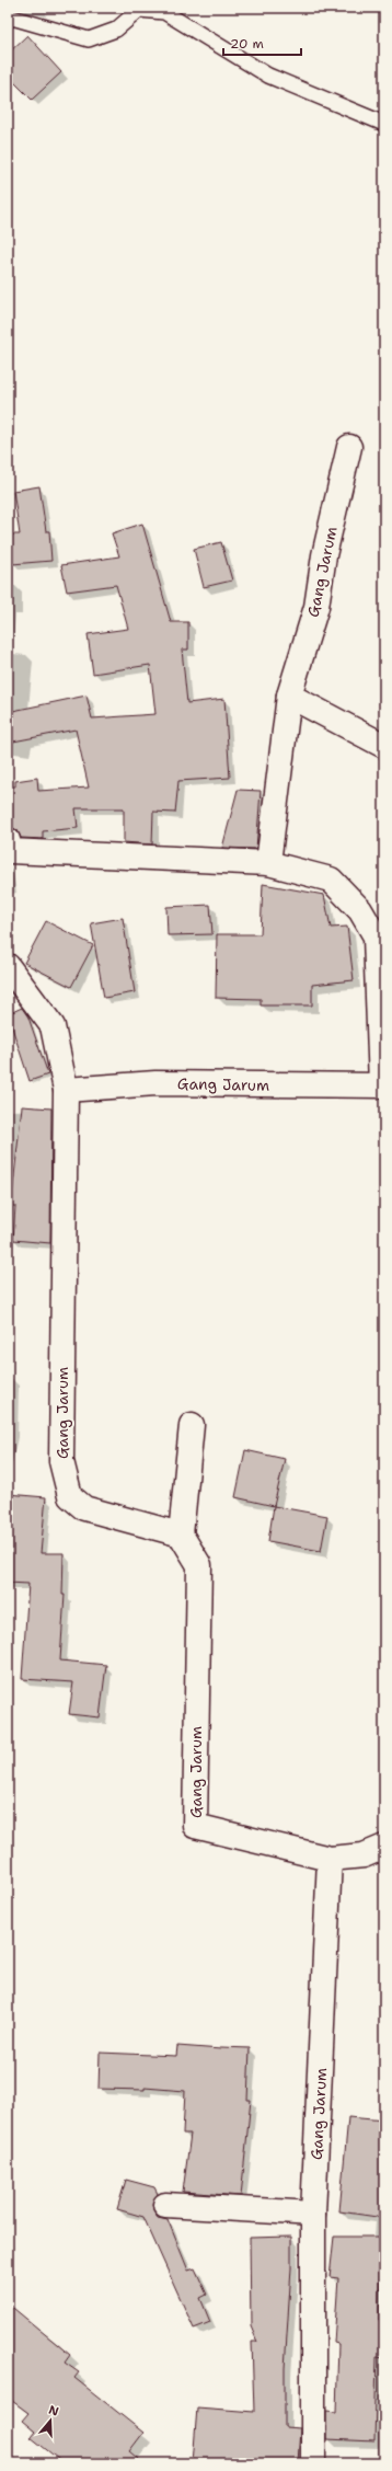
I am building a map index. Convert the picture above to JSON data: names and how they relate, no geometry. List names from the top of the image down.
{
  "streets": {
    "street": ["Gang Jarum"]
  },
  "scale_bar": "20 m",
  "north": "top"
}
